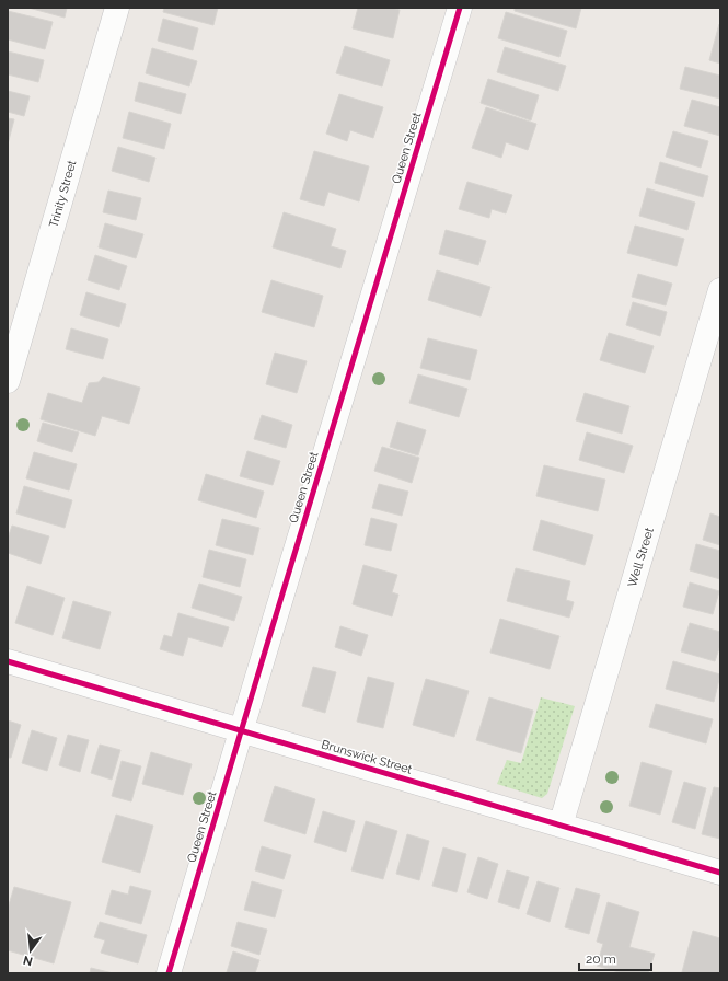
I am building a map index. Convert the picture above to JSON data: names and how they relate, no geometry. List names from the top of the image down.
{
  "streets": {
    "street": [
      "Queen Street",
      "Trinity Street",
      "Well Street",
      "Brunswick Street"
    ]
  },
  "crossings": [
    ["Queen Street", "Brunswick Street"],
    ["Well Street", "Brunswick Street"]
  ],
  "scale_bar": "20 m",
  "north": "bottom"
}
